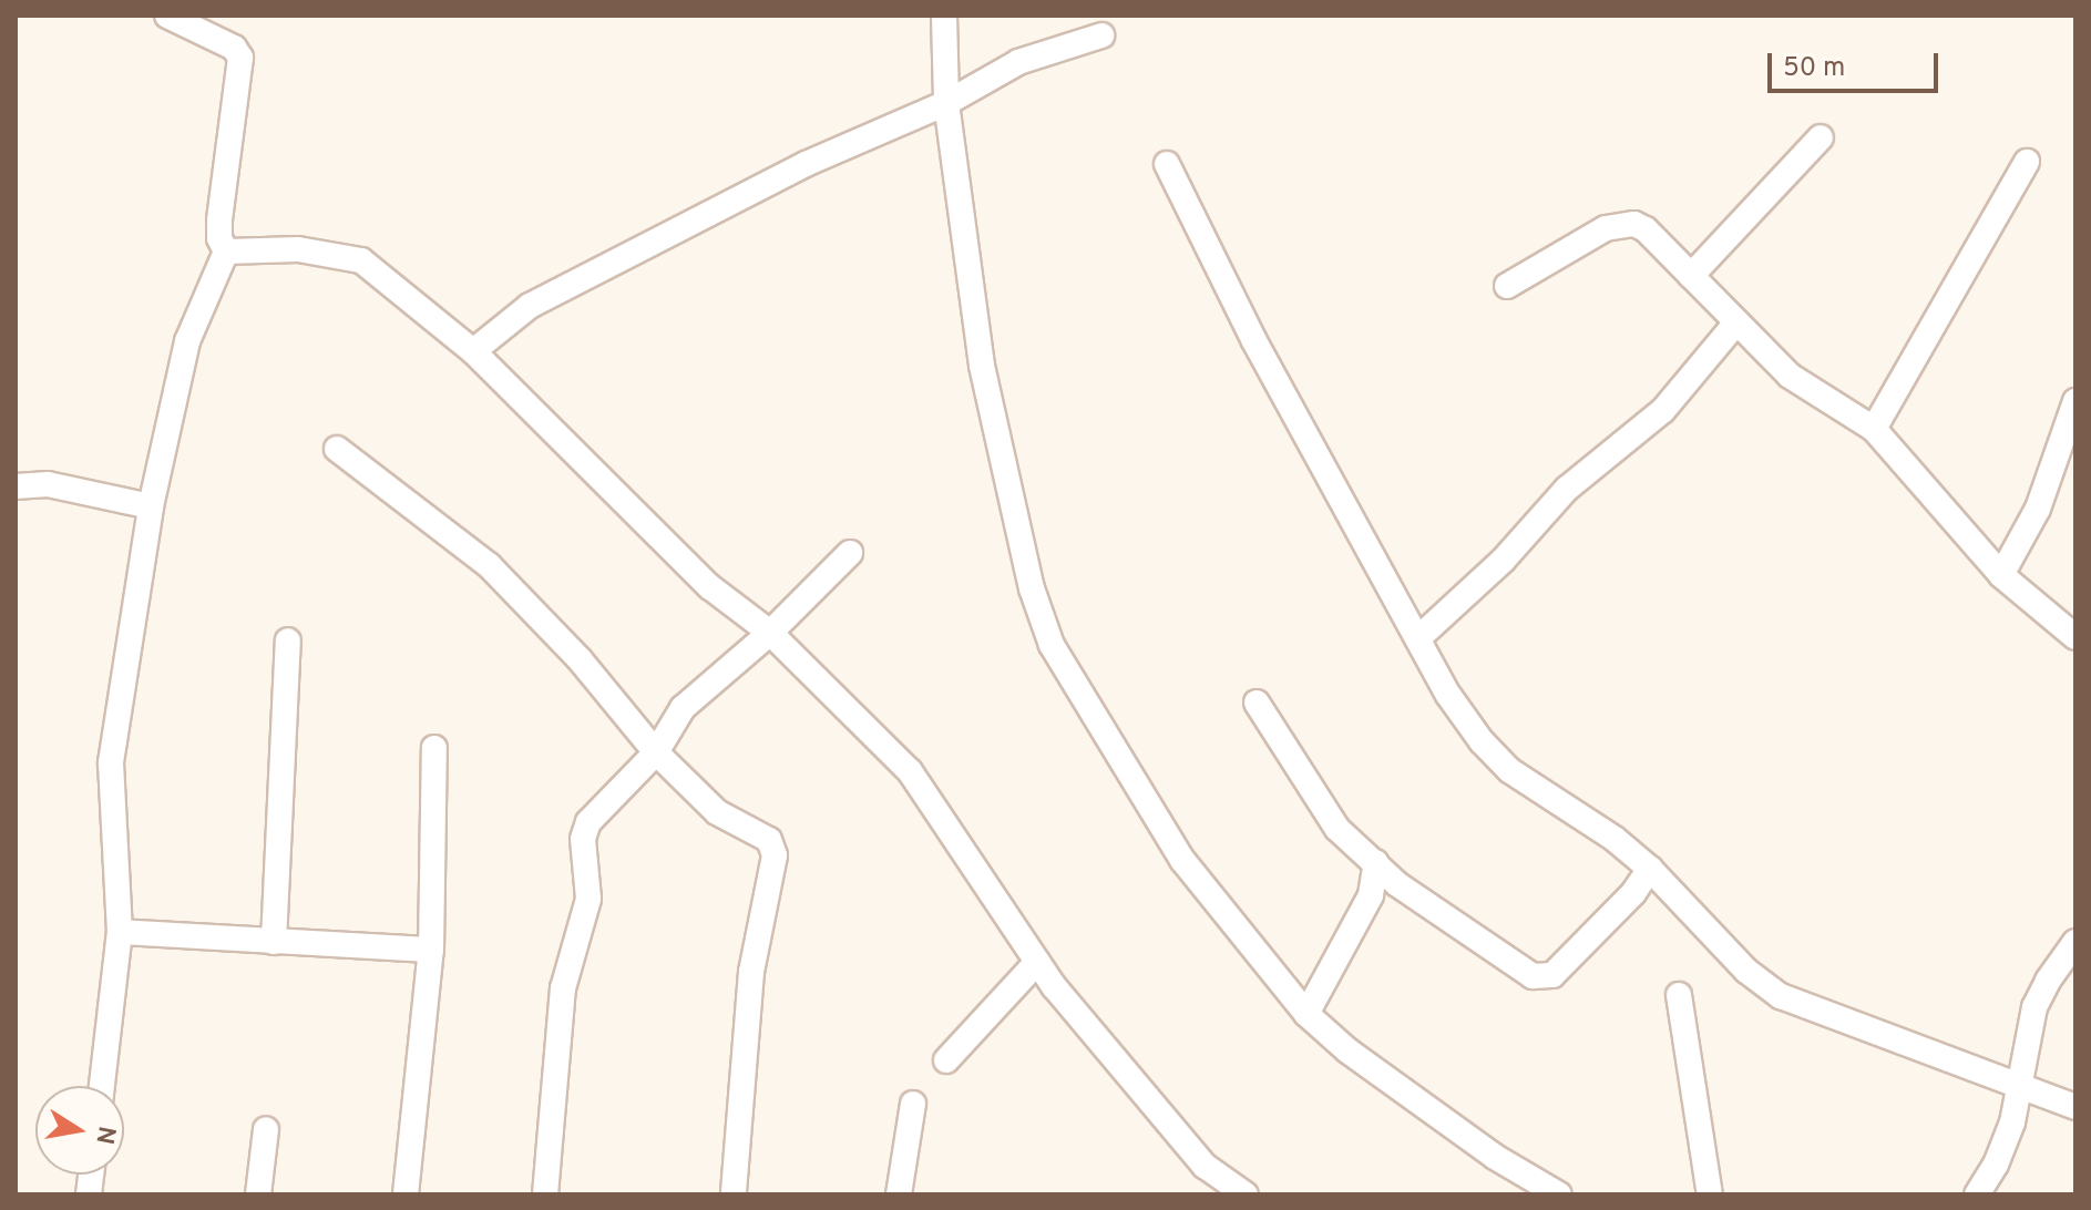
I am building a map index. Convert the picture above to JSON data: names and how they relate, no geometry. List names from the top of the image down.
{
  "scale_bar": "50 m",
  "north": "right"
}
